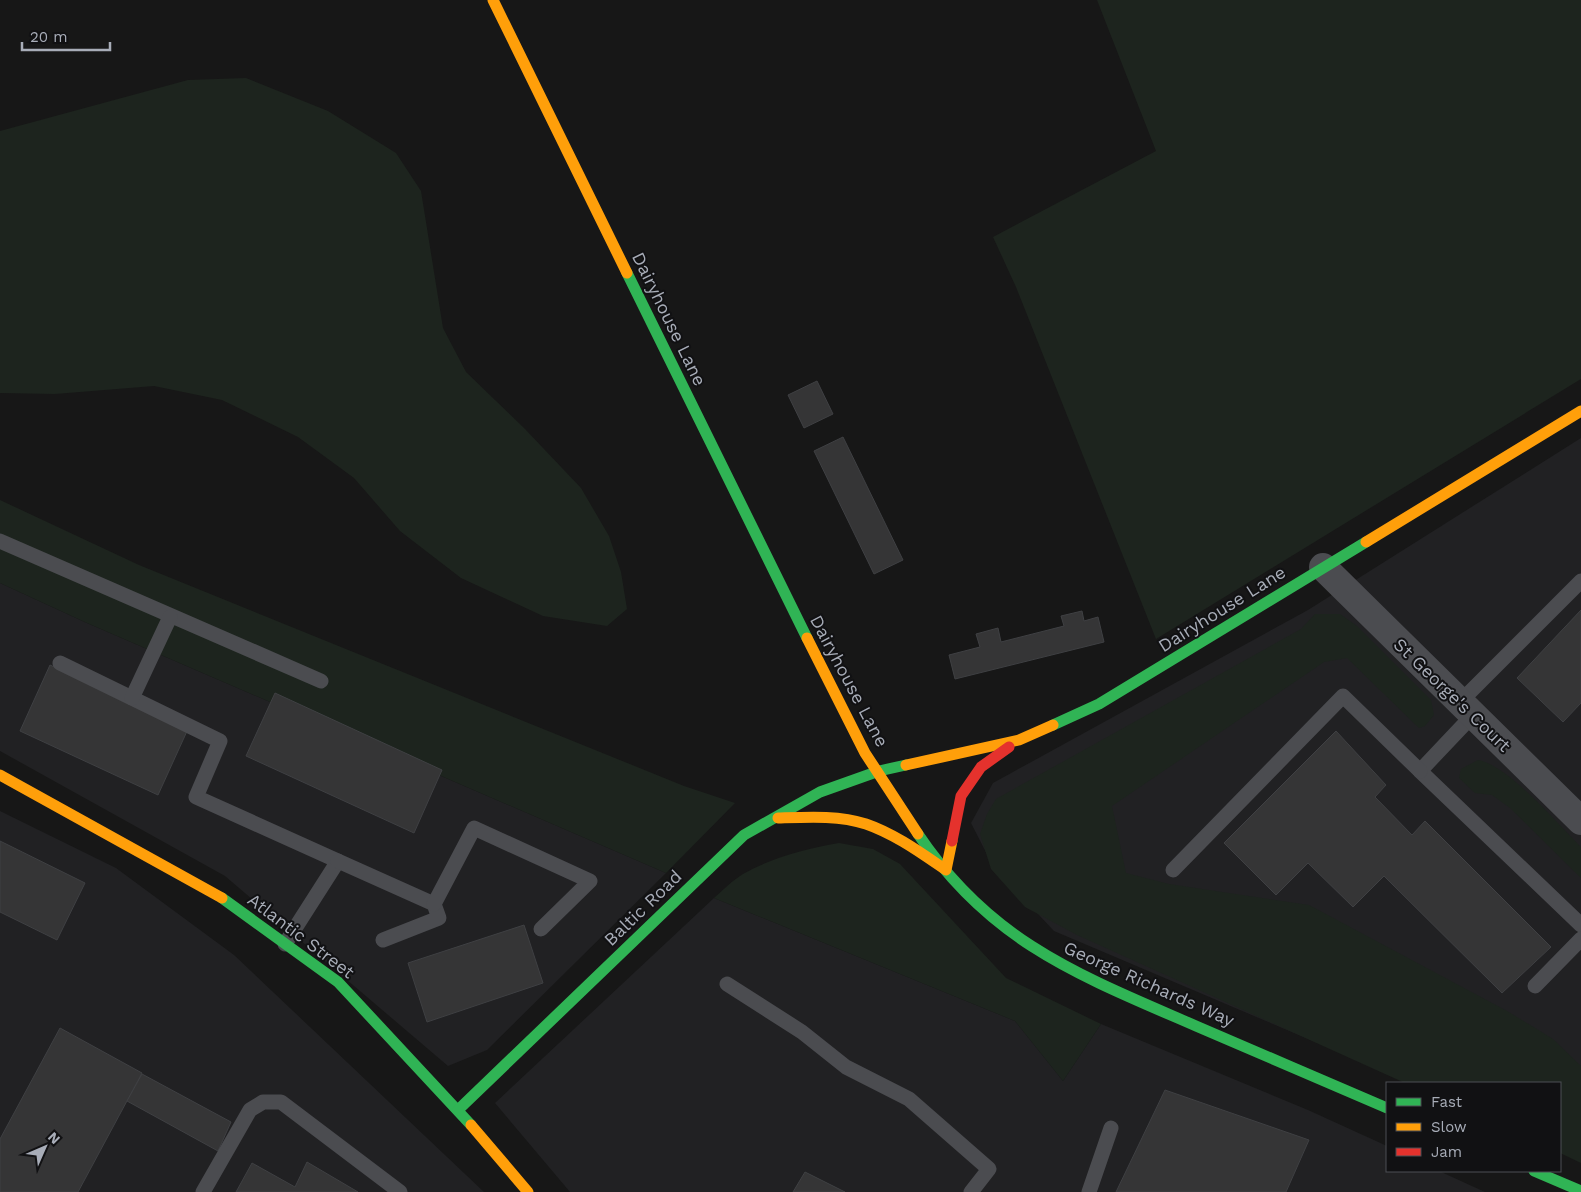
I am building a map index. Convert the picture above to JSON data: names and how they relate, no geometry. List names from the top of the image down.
{
  "streets": {
    "street": [
      "Dairyhouse Lane",
      "St George's Court",
      "Baltic Road",
      "Atlantic Street",
      "George Richards Way"
    ]
  },
  "crossings": [
    ["Dairyhouse Lane", "St George's Court"],
    ["Dairyhouse Lane", "Baltic Road"],
    ["Dairyhouse Lane", "George Richards Way"],
    ["Baltic Road", "Atlantic Street"],
    ["Baltic Road", "George Richards Way"]
  ],
  "legend": ["Fast", "Slow", "Jam"],
  "scale_bar": "20 m",
  "north": "top right"
}
